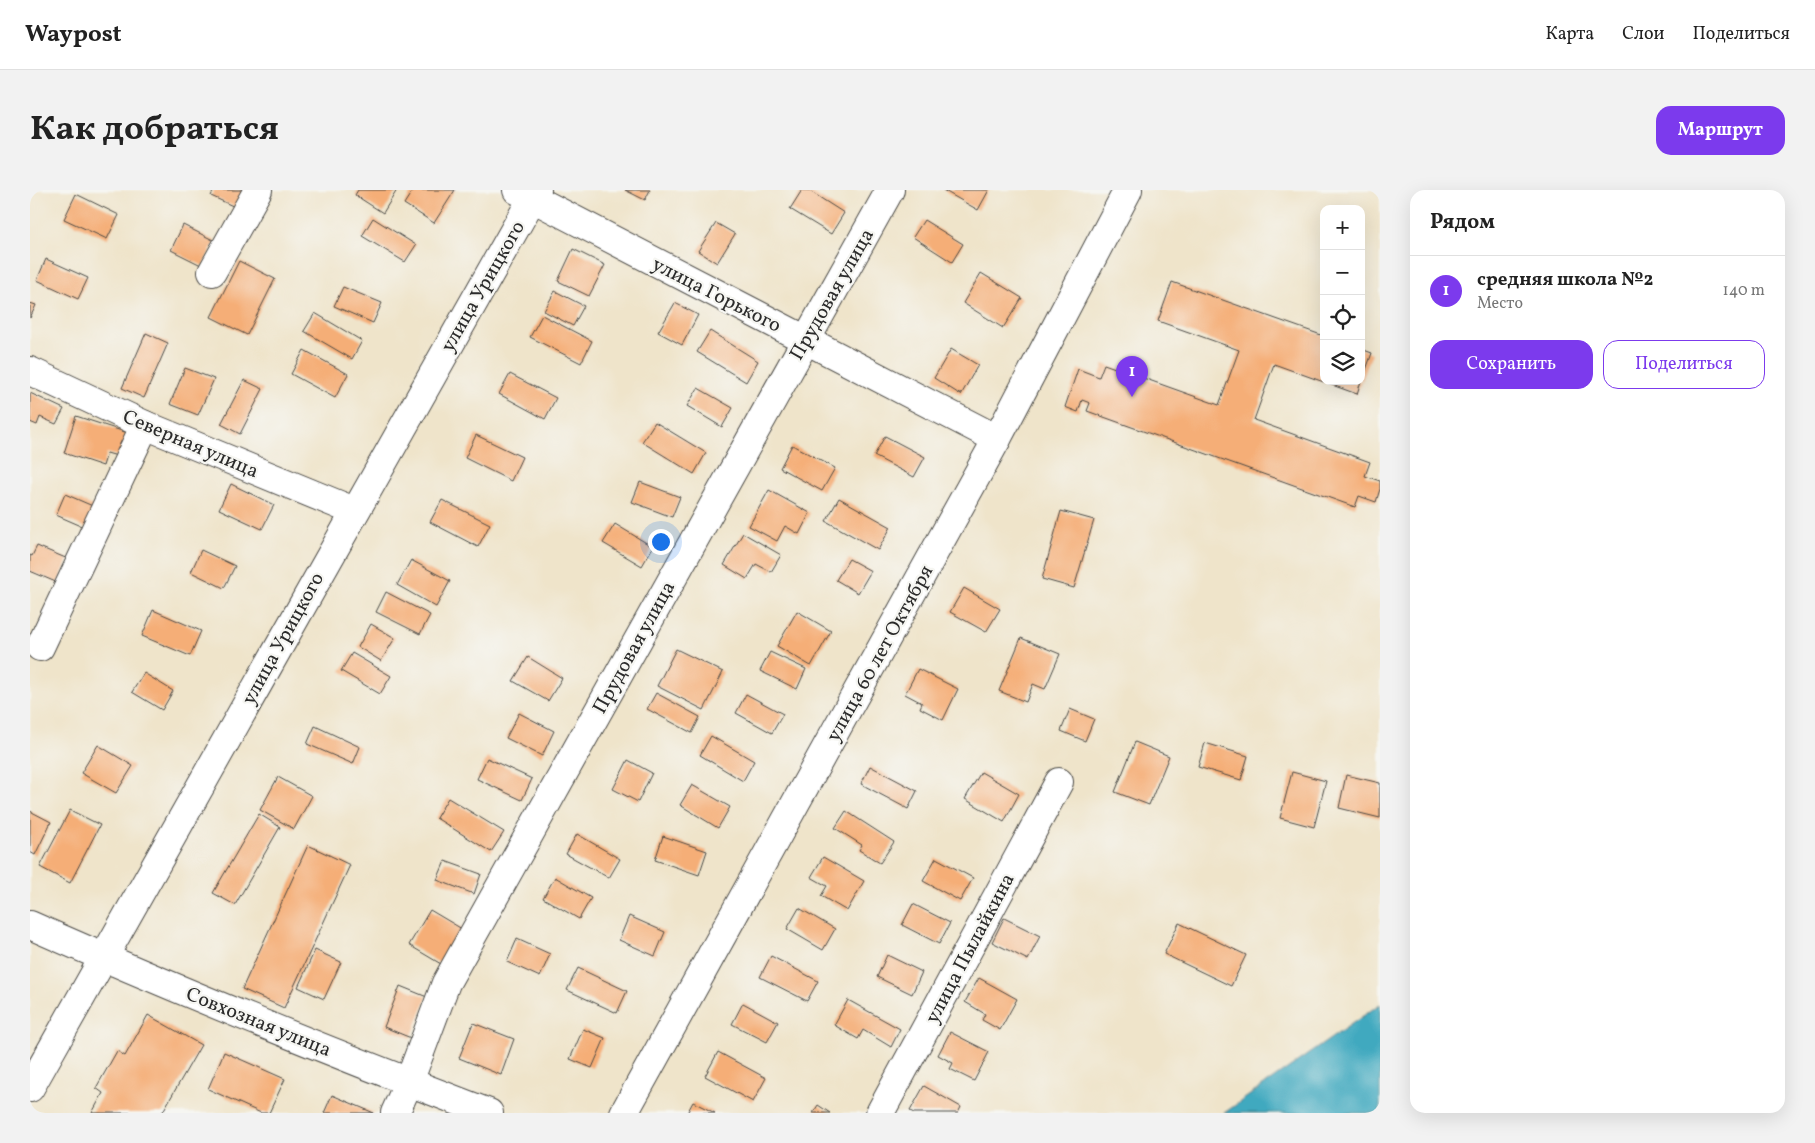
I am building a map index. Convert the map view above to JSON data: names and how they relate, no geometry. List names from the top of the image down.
{
  "streets": {
    "street": [
      "улица Урицкого",
      "улица Горького",
      "Прудовая улица",
      "Северная улица",
      "улица 60 лет Октября",
      "улица Пылайкина",
      "Совхозная улица"
    ]
  },
  "crossings": [
    ["улица Урицкого", "улица Горького"],
    ["улица Урицкого", "Северная улица"],
    ["улица Урицкого", "Совхозная улица"],
    ["улица Горького", "Прудовая улица"],
    ["улица Горького", "улица 60 лет Октября"],
    ["Прудовая улица", "Совхозная улица"]
  ],
  "page": {
    "header": "Waypost",
    "nav": ["Карта", "Слои", "Поделиться"],
    "title": "Как добраться",
    "buttons": [
      "Маршрут",
      ["Сохранить", "Поделиться"]
    ],
    "heading": "Рядом",
    "map_buttons": ["+", "−"],
    "list": [
      {
        "mark": "1",
        "name": "средняя школа №2",
        "note": "Место",
        "value": "140 m"
      }
    ],
    "pins": "1"
  }
}
